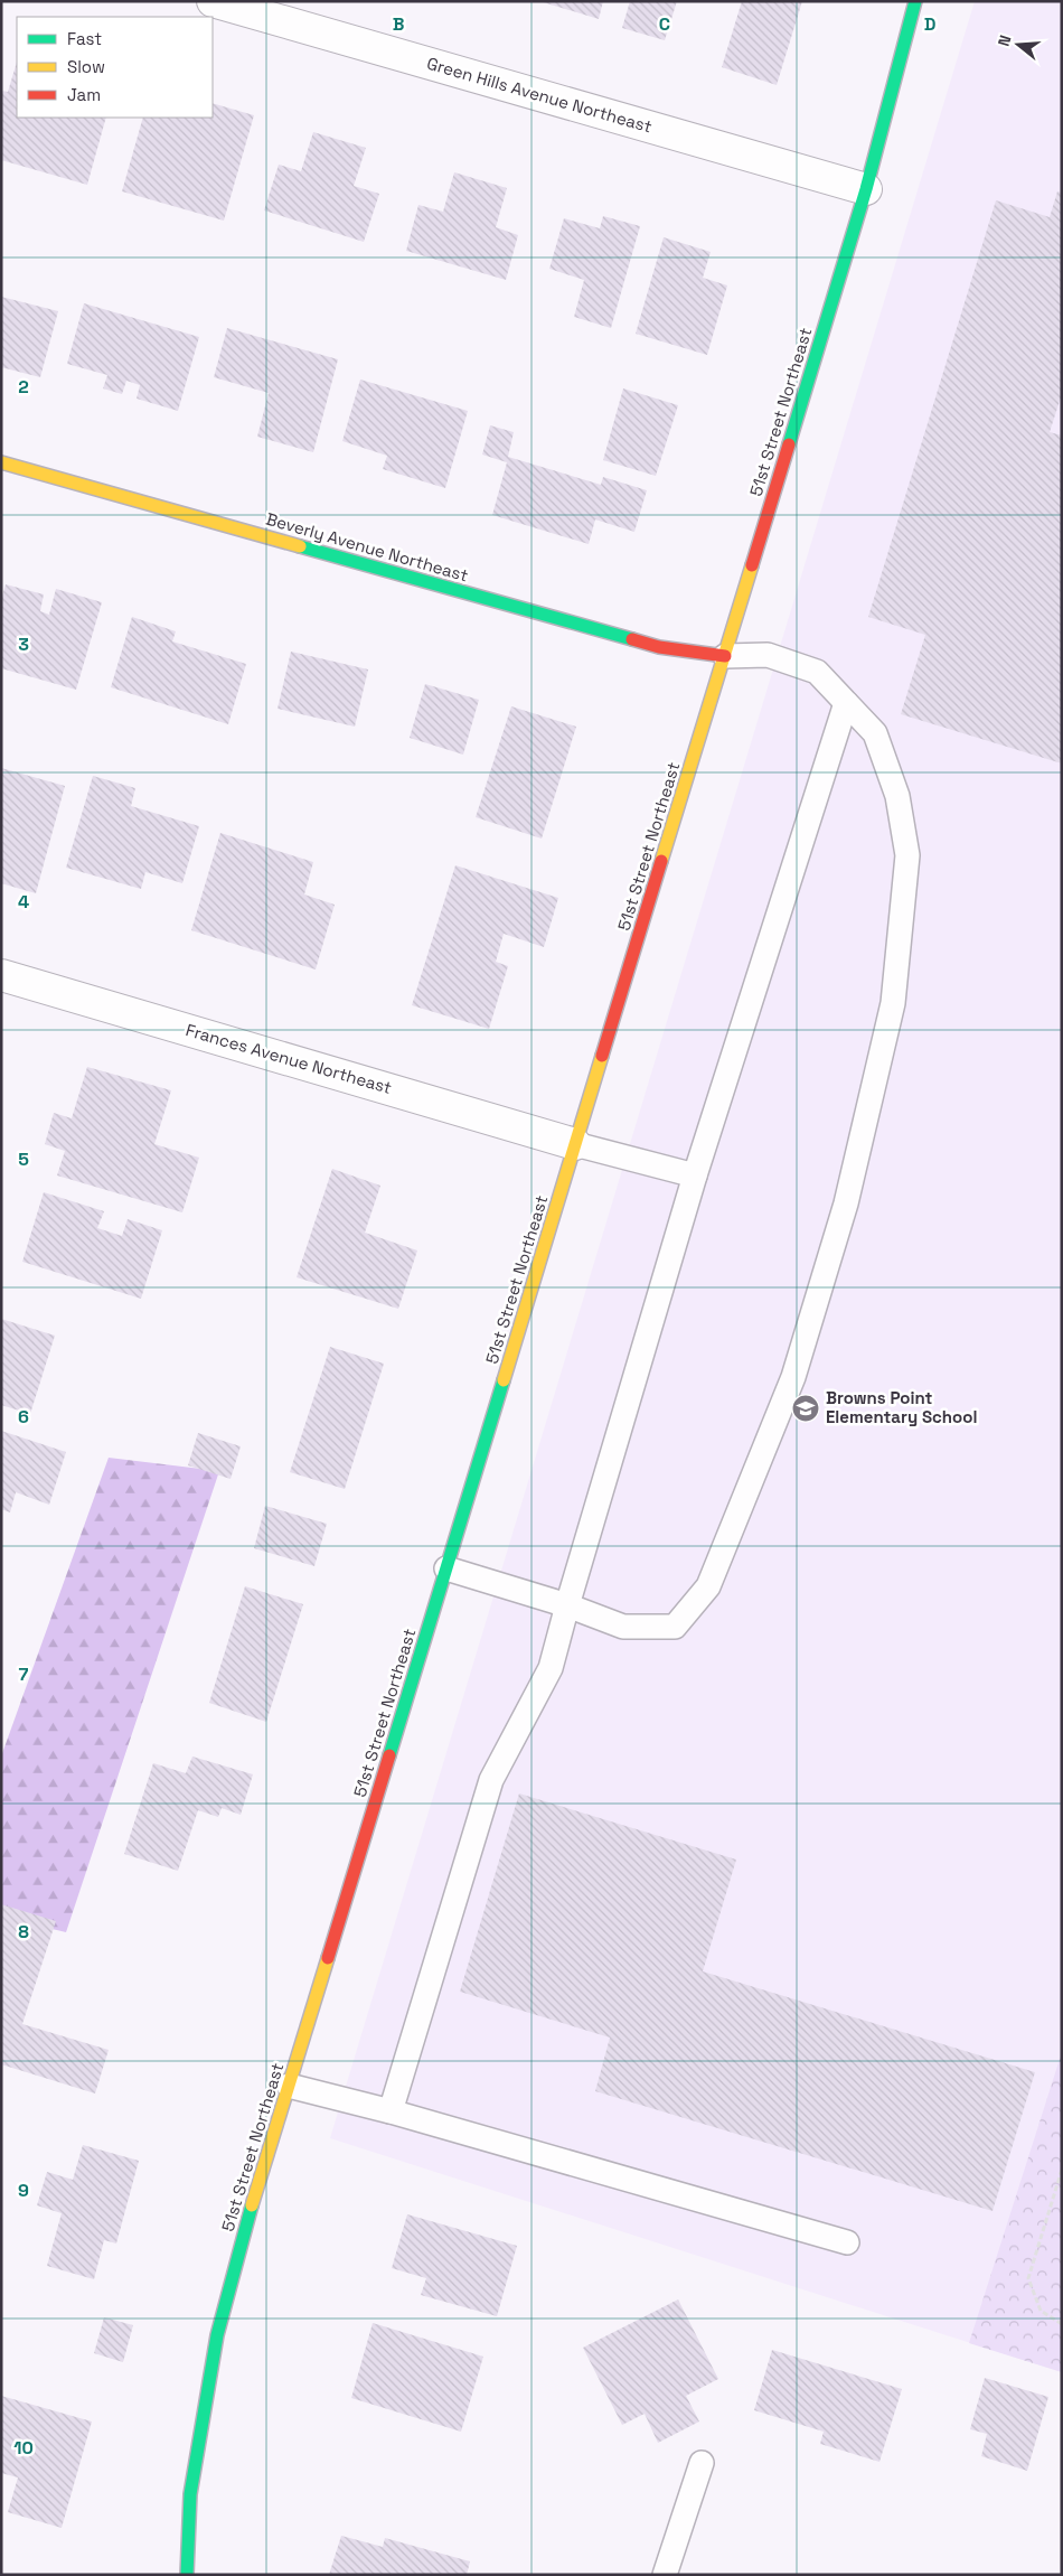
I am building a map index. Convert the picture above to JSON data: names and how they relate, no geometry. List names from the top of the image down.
{
  "streets": {
    "street": [
      "Green Hills Avenue Northeast",
      "51st Street Northeast",
      "Beverly Avenue Northeast",
      "Frances Avenue Northeast"
    ]
  },
  "crossings": [
    ["Green Hills Avenue Northeast", "51st Street Northeast"],
    ["51st Street Northeast", "Beverly Avenue Northeast"],
    ["51st Street Northeast", "Frances Avenue Northeast"]
  ],
  "places": {
    "school or university": ["Browns Point Elementary School"]
  },
  "legend": ["Fast", "Slow", "Jam"],
  "north": "left",
  "grid": {
    "columns": ["B", "C", "D"],
    "rows": [
      "2",
      "3",
      "4",
      "5",
      "6",
      "7",
      "8",
      "9",
      "10"
    ]
  }
}
